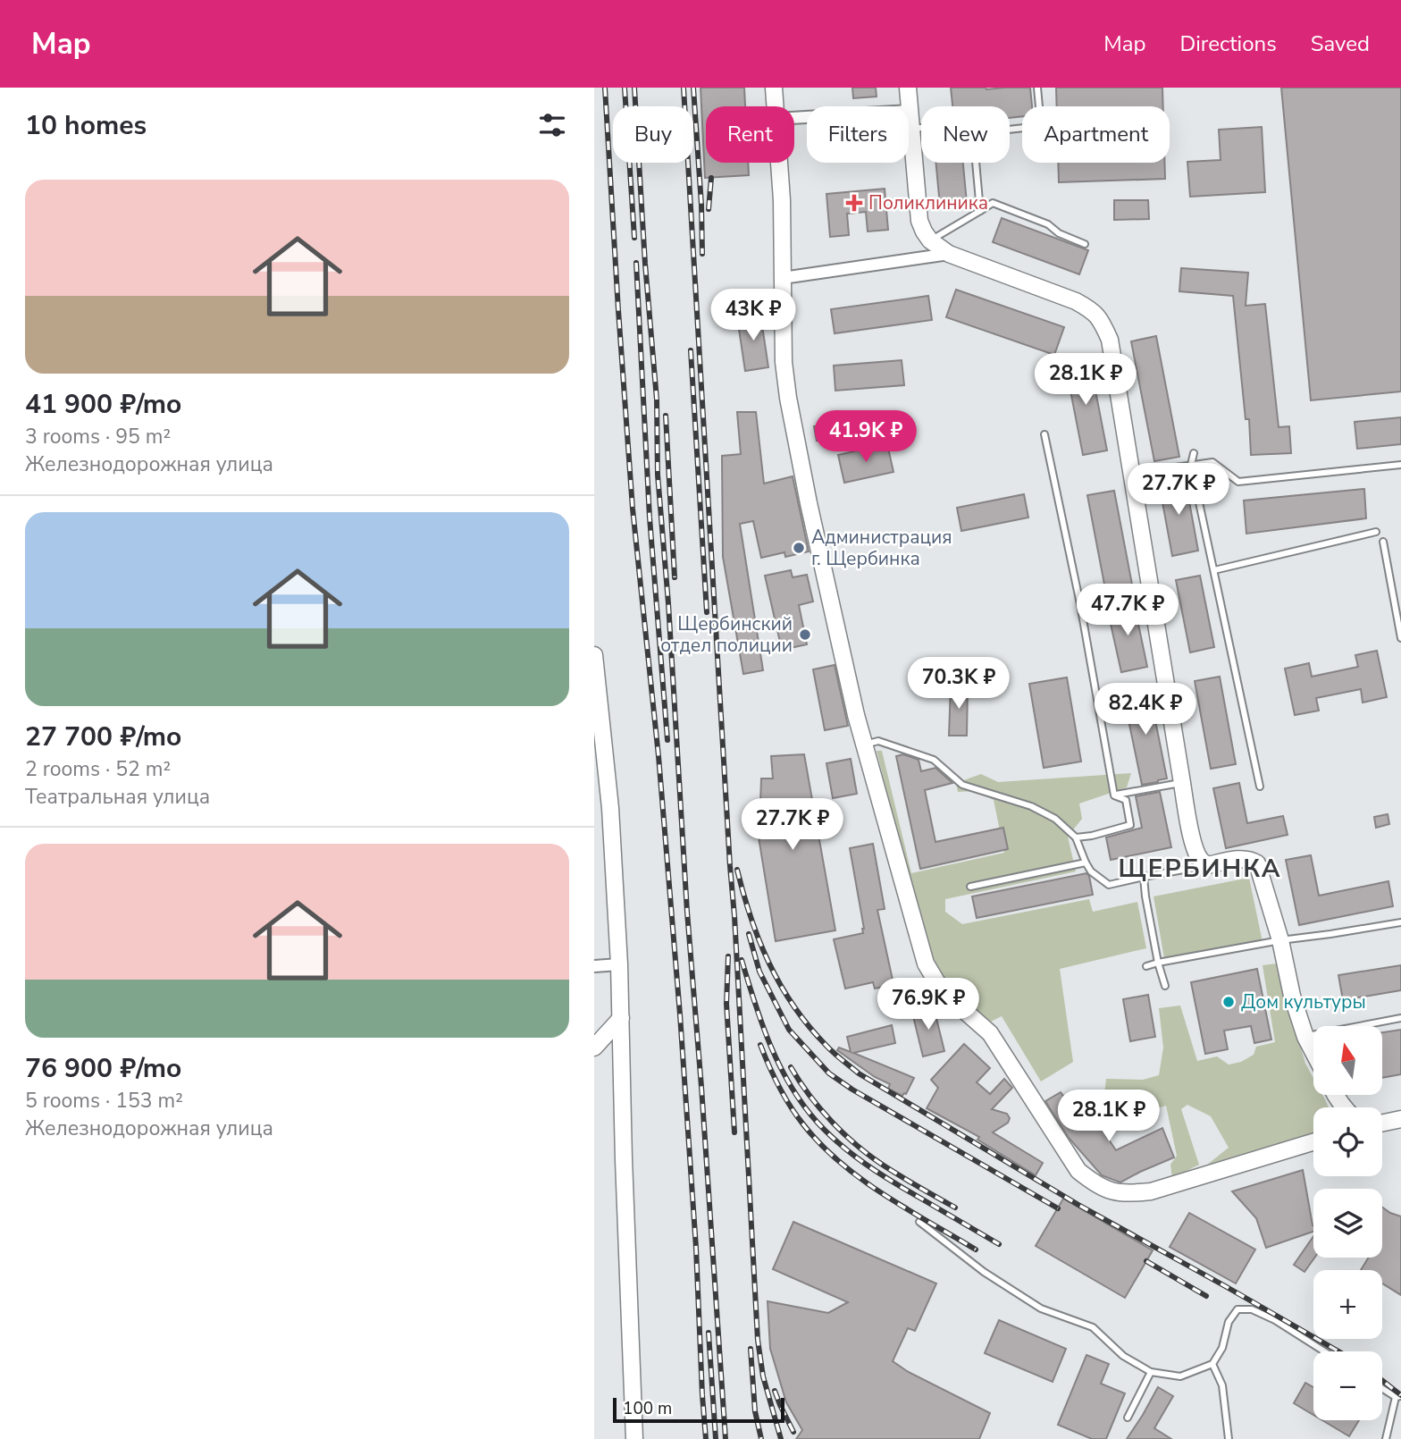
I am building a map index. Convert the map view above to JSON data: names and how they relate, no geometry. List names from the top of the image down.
{
  "districts": ["ЩЕРБИНКА"],
  "places": {
    "health": ["Поликлиника"],
    "other": ["Администрация г. Щербинка", "Щербинский отдел полиции", "Дом культуры"]
  },
  "scale_bar": "100 m",
  "north": "top",
  "page": {
    "header": "Map",
    "nav": ["Map", "Directions", "Saved"],
    "heading": "10 homes",
    "chip": [
      "Buy",
      "Rent",
      "Filters",
      "New",
      "Apartment"
    ],
    "list": [
      {
        "name": "41 900 ₽/mo",
        "note": "3 rooms · 95 m² · Железнодорожная улица"
      },
      {
        "name": "27 700 ₽/mo",
        "note": "2 rooms · 52 m² · Театральная улица"
      },
      {
        "name": "76 900 ₽/mo",
        "note": "5 rooms · 153 m² · Железнодорожная улица"
      }
    ],
    "price": [
      "43K ₽",
      "28.1K ₽",
      "41.9K ₽",
      "27.7K ₽",
      "47.7K ₽",
      "70.3K ₽",
      "82.4K ₽",
      "27.7K ₽",
      "76.9K ₽",
      "28.1K ₽"
    ],
    "map_buttons": ["+", "−"],
    "scale": "100 m"
  }
}
